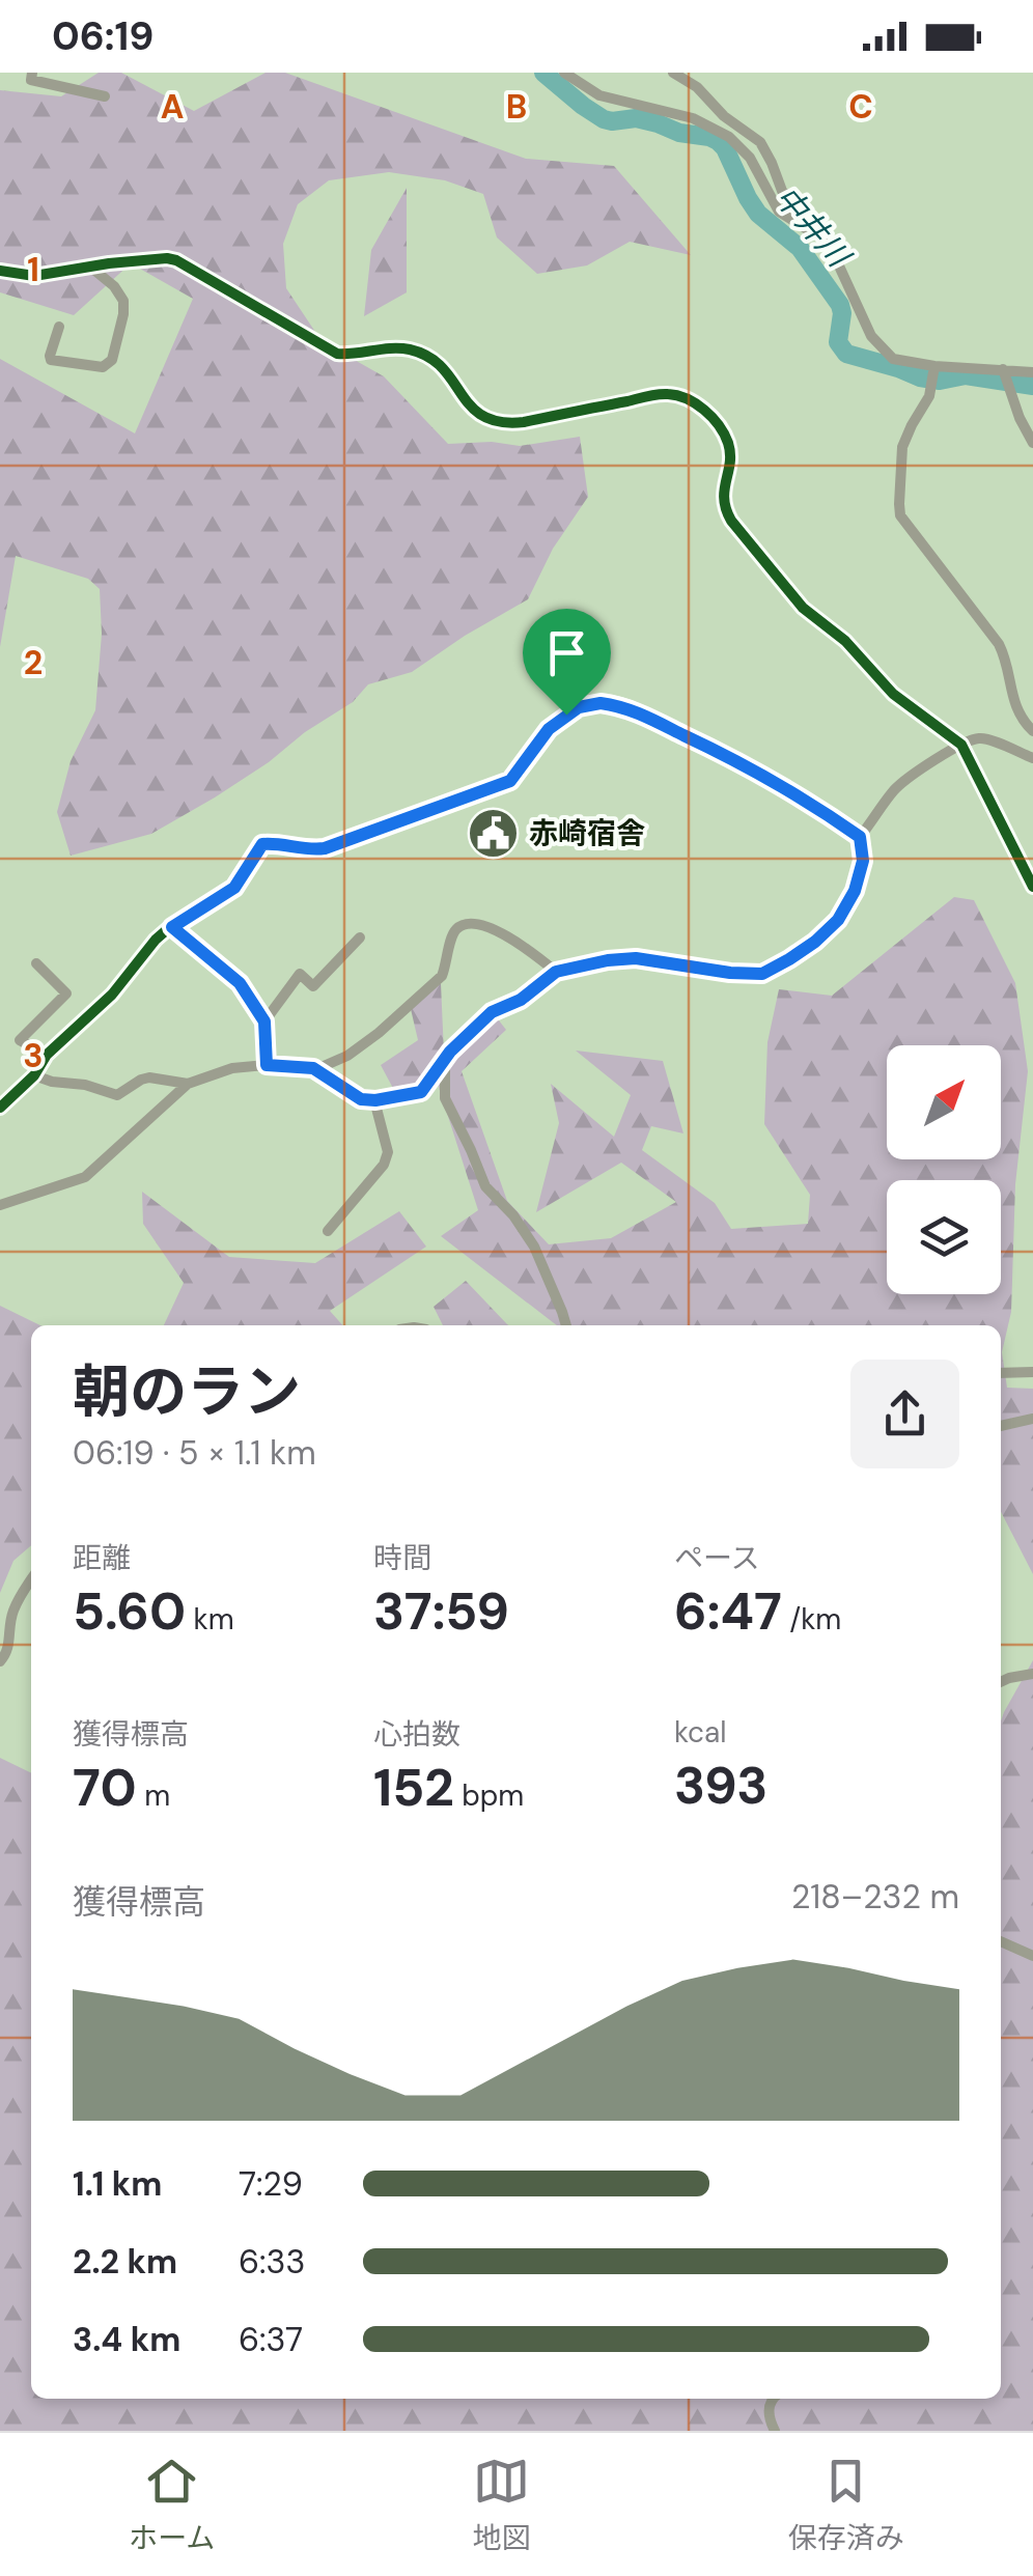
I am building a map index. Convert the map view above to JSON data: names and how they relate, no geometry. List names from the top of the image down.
{
  "water": ["中井川"],
  "places": {
    "public building": ["赤崎宿舎"]
  },
  "north": "top right",
  "page": {
    "status": "06:19",
    "heading": ["朝のラン", "06:19 · 5 × 1.1 km"],
    "stats": [
      ["距離", "5.60 km"],
      ["時間", "37:59"],
      ["ペース", "6:47 /km"],
      ["獲得標高", "70 m"],
      ["心拍数", "152 bpm"],
      ["kcal", "393"]
    ],
    "chart": ["獲得標高", "218–232 m"],
    "list": [
      {
        "name": "1.1 km",
        "note": "7:29"
      },
      {
        "name": "2.2 km",
        "note": "6:33"
      },
      {
        "name": "3.4 km",
        "note": "6:37"
      }
    ],
    "tabs": ["ホーム", "地図", "保存済み"]
  },
  "grid": {
    "columns": ["A", "B", "C"],
    "rows": ["1", "2", "3"]
  }
}
